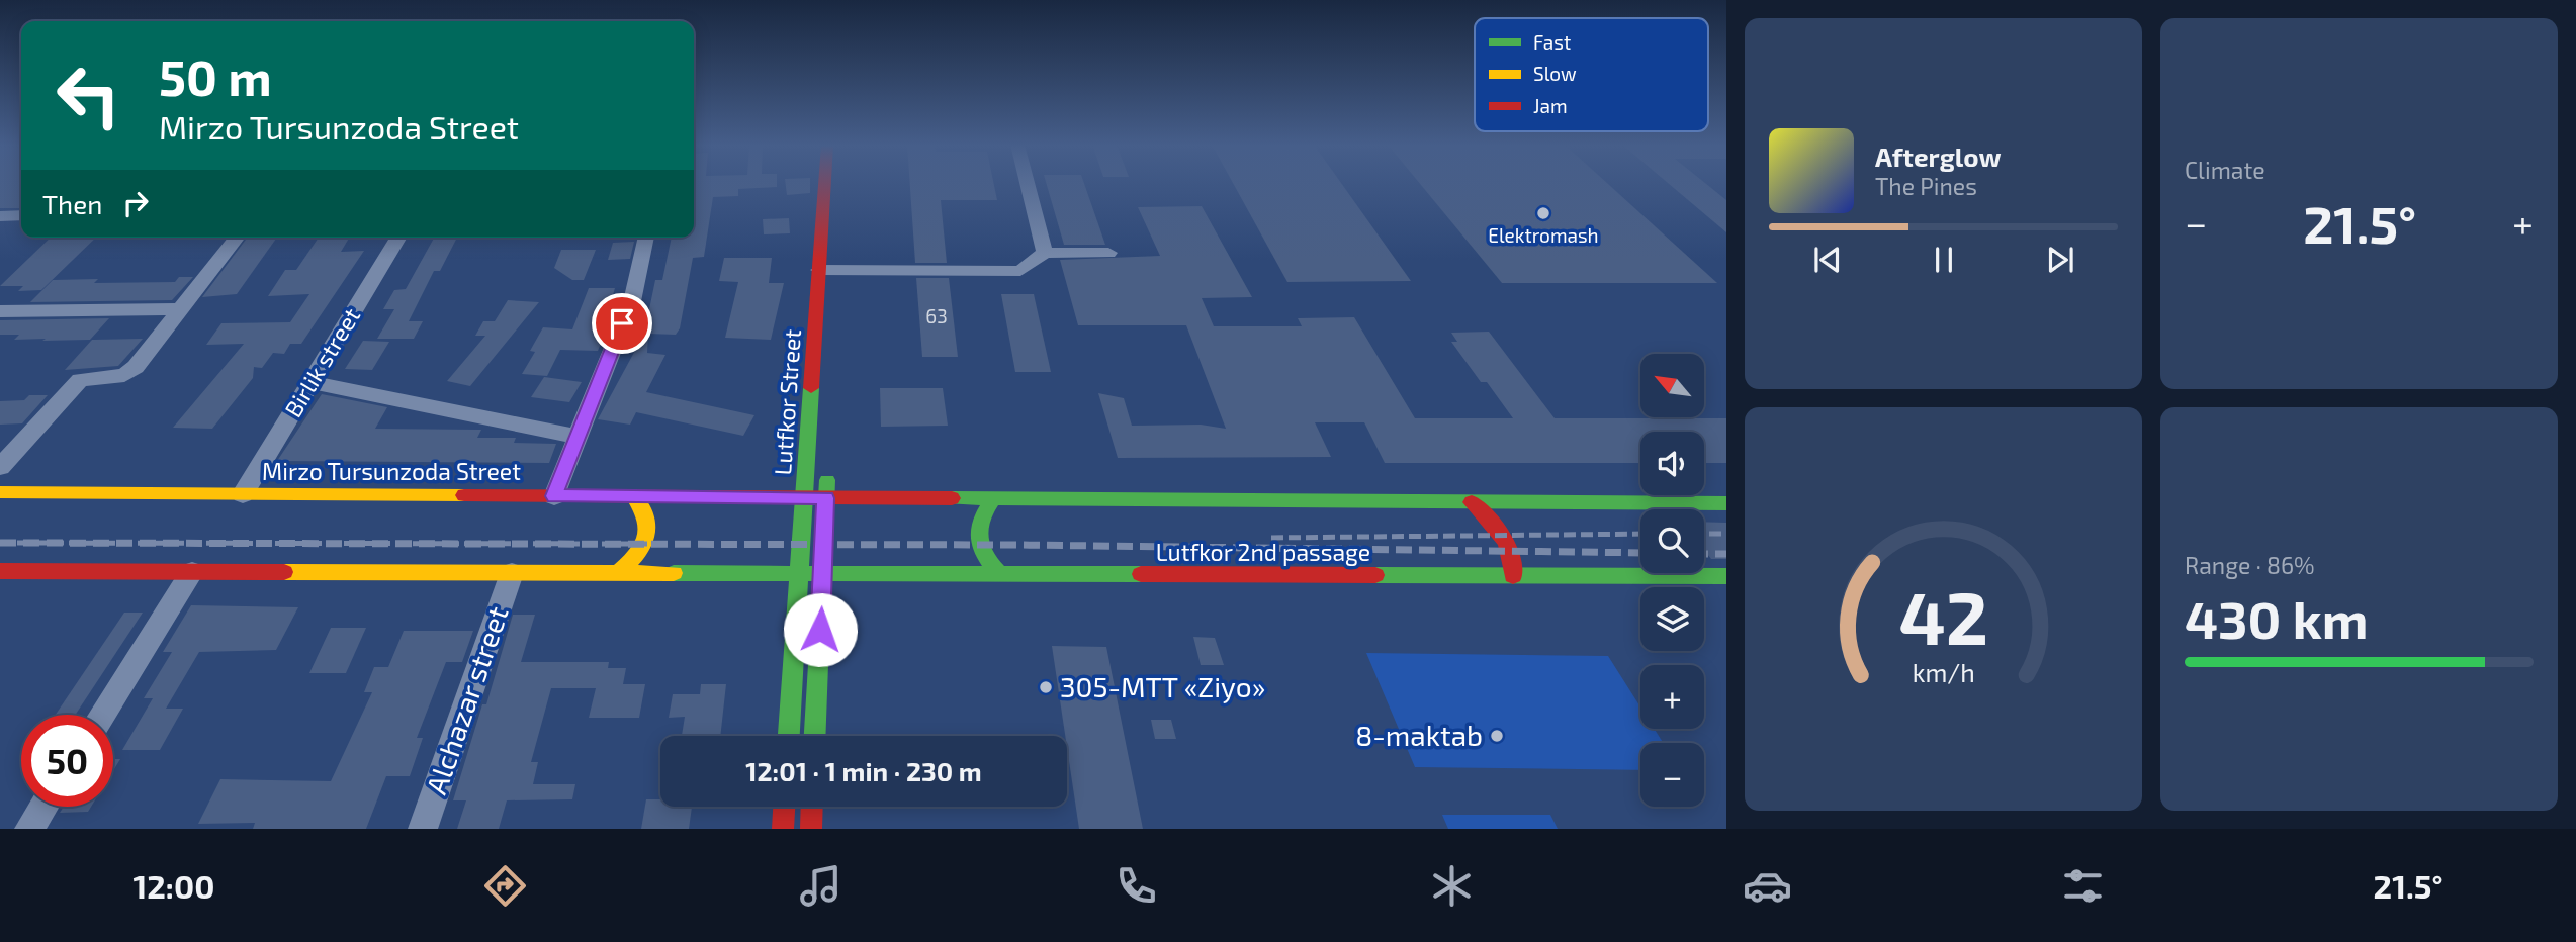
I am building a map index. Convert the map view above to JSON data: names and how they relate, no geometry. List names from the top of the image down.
{
  "streets": {
    "main road": ["Lutfkor Street", "Mirzo Tursunzoda Street", "Lutfkor 2nd passage"],
    "street": ["Birlik street", "Alchazar street"]
  },
  "crossings": [
    ["Birlik street", "Mirzo Tursunzoda Street"],
    ["Lutfkor Street", "Mirzo Tursunzoda Street"],
    ["Lutfkor Street", "Lutfkor 2nd passage"]
  ],
  "places": ["Elektromash", "305-MTT «Ziyo»", "8-maktab"],
  "house_numbers": ["63"],
  "legend": ["Fast", "Slow", "Jam"],
  "north": "top left",
  "page": {
    "tile": [
      "Climate",
      ["Range · 86%", "430 km"]
    ],
    "turn": ["50 m", "Mirzo Tursunzoda Street"],
    "song": ["Afterglow", "The Pines"],
    "then": "Then",
    "heat": ["−", "21.5°", "+"],
    "map_buttons": ["+", "−"],
    "limit": "50",
    "trip": "12:01 · 1 min · 230 m",
    "tabs": ["12:00", "21.5°"],
    "gauge": ["42", "km/h"]
  }
}
